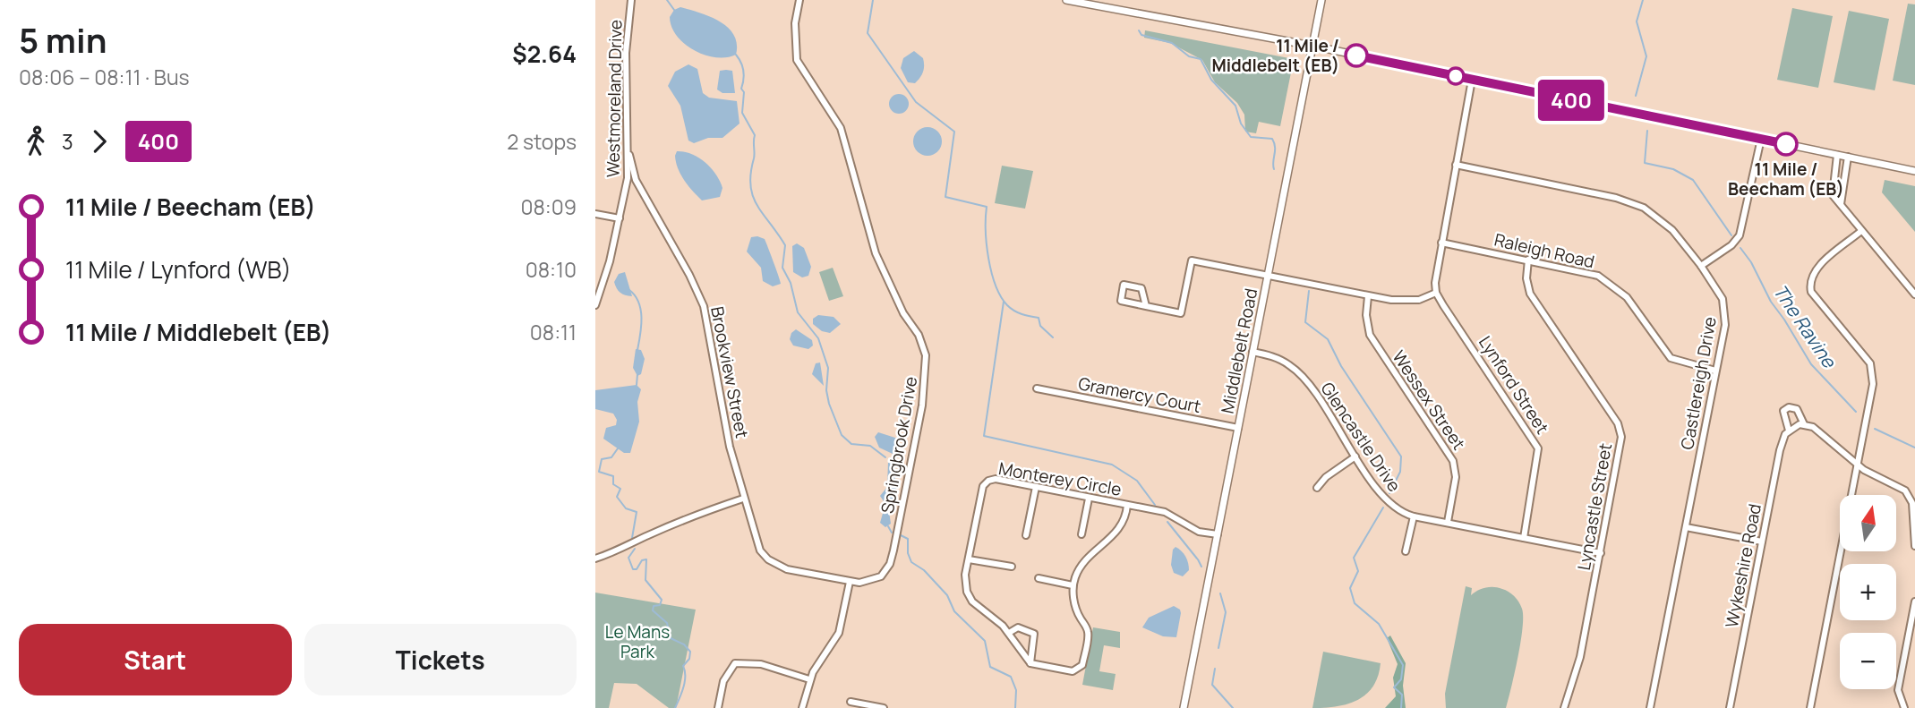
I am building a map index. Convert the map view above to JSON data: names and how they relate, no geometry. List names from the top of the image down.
{
  "streets": {
    "street": [
      "Westmoreland Drive",
      "Raleigh Road",
      "Middlebelt Road",
      "Brookview Street",
      "Castlereigh Drive",
      "Lynford Street",
      "Gramercy Court",
      "Wessex Street",
      "Glencastle Drive",
      "Springbrook Drive",
      "Monterey Circle",
      "Lyncastle Street",
      "Wykeshire Road"
    ]
  },
  "crossings": [
    ["Westmoreland Drive", "Brookview Street"],
    ["Raleigh Road", "Castlereigh Drive"],
    ["Raleigh Road", "Lyncastle Street"],
    ["Middlebelt Road", "Gramercy Court"],
    ["Middlebelt Road", "Glencastle Drive"],
    ["Middlebelt Road", "Monterey Circle"],
    ["Brookview Street", "Springbrook Drive"],
    ["Lynford Street", "Glencastle Drive"],
    ["Wessex Street", "Glencastle Drive"],
    ["Glencastle Drive", "Lyncastle Street"]
  ],
  "water": ["The Ravine"],
  "parks": ["Le Mans Park"],
  "places": ["11 Mile / Middlebelt (EB)", "11 Mile / Beecham (EB)"],
  "lines": ["bus line 400"],
  "north": "top",
  "page": {
    "heading": ["5 min", "08:06 – 08:11 · Bus", "$2.64"],
    "on_map": "400",
    "legs": ["3", "400", "2 stops"],
    "list": [
      {
        "name": "11 Mile / Beecham (EB)",
        "value": "08:09"
      },
      {
        "name": "11 Mile / Lynford (WB)",
        "value": "08:10"
      },
      {
        "name": "11 Mile / Middlebelt (EB)",
        "value": "08:11"
      }
    ],
    "map_buttons": ["+", "−"],
    "buttons": ["Start", "Tickets"]
  }
}
